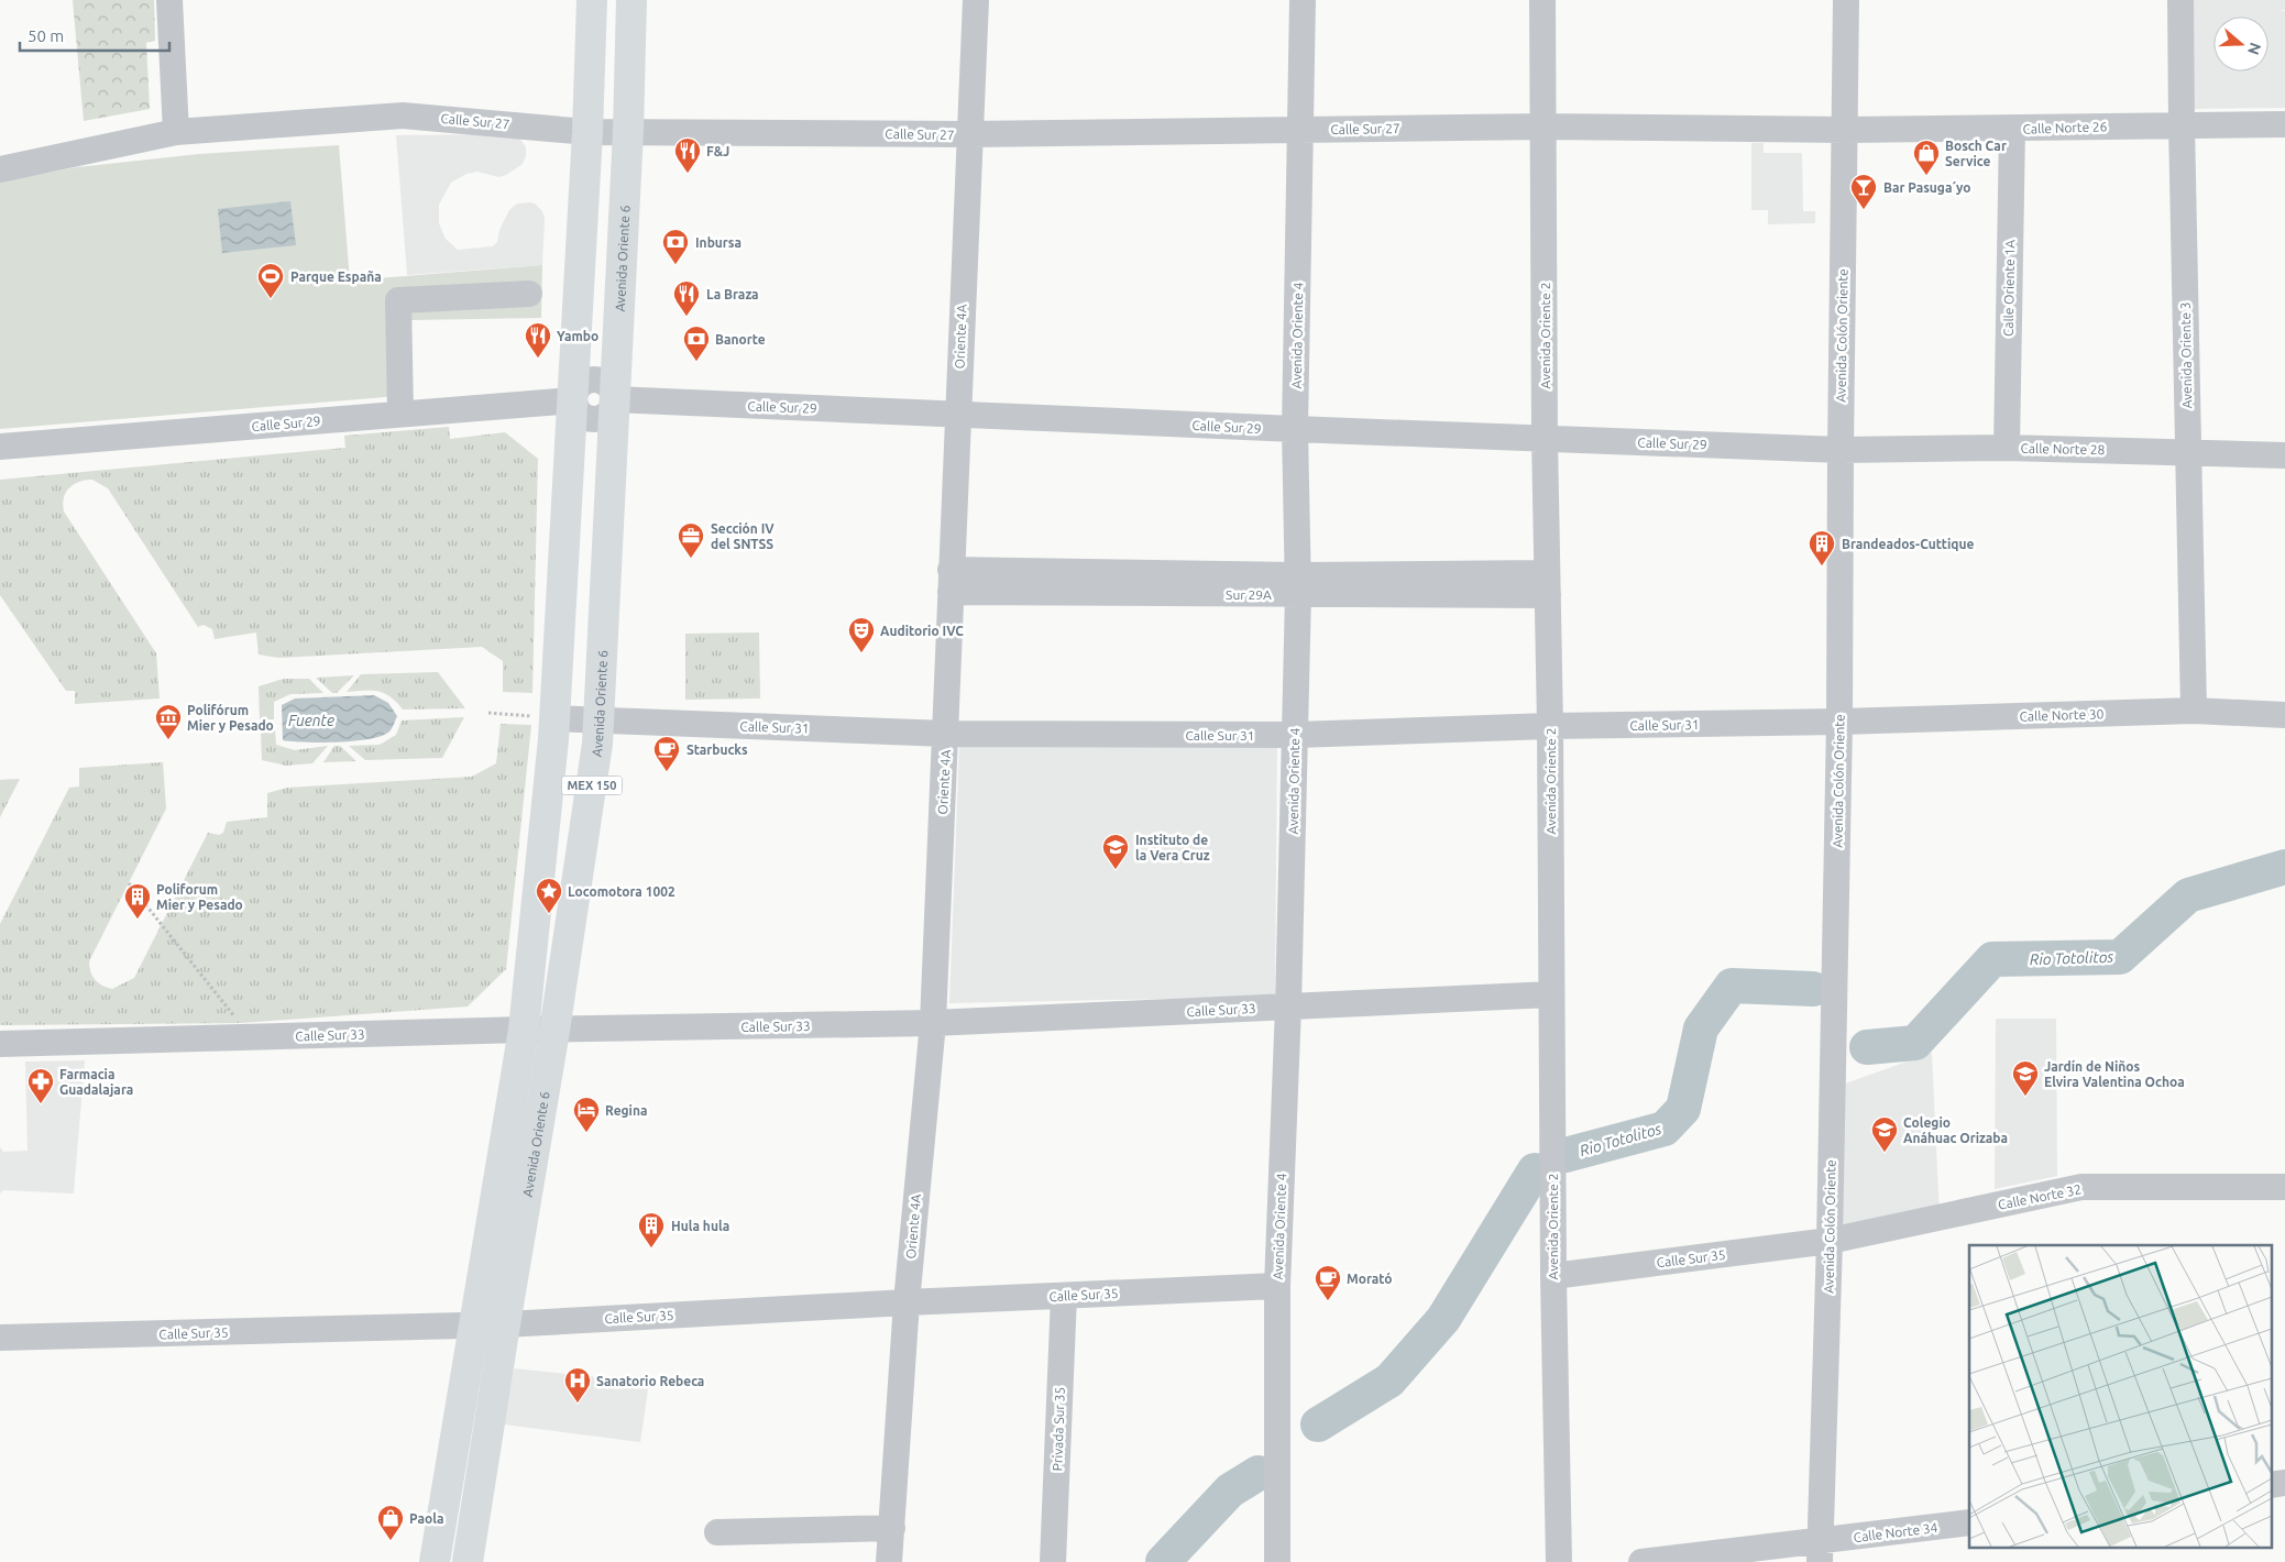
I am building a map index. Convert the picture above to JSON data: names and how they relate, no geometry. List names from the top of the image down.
{
  "streets": {
    "main road": ["Avenida Oriente 6", "MEX 150"],
    "street": [
      "Calle Sur 27",
      "Calle Norte 26",
      "Calle Oriente 1A",
      "Avenida Oriente 4",
      "Avenida Oriente 2",
      "Avenida Colón Oriente",
      "Oriente 4A",
      "Avenida Oriente 3",
      "Calle Sur 29",
      "Calle Norte 28",
      "Sur 29A",
      "Calle Norte 30",
      "Calle Sur 31",
      "Calle Sur 33",
      "Calle Norte 32",
      "Calle Sur 35",
      "Privada Sur 35",
      "Calle Norte 34"
    ]
  },
  "crossings": [
    ["Calle Sur 27", "Calle Norte 26"],
    ["Calle Sur 27", "Avenida Oriente 6"],
    ["Calle Sur 27", "Avenida Oriente 4"],
    ["Calle Sur 27", "Avenida Oriente 2"],
    ["Calle Sur 27", "Avenida Colón Oriente"],
    ["Calle Sur 27", "Oriente 4A"],
    ["Calle Sur 27", "MEX 150"],
    ["Calle Norte 26", "Calle Oriente 1A"],
    ["Calle Norte 26", "Avenida Colón Oriente"],
    ["Calle Norte 26", "Avenida Oriente 3"],
    ["Avenida Oriente 6", "Calle Sur 29"],
    ["Avenida Oriente 6", "Calle Sur 31"],
    ["Avenida Oriente 6", "Calle Sur 33"],
    ["Avenida Oriente 6", "Calle Sur 35"],
    ["Calle Oriente 1A", "Calle Norte 28"],
    ["Avenida Oriente 4", "Calle Sur 29"],
    ["Avenida Oriente 4", "Sur 29A"],
    ["Avenida Oriente 4", "Calle Sur 31"],
    ["Avenida Oriente 4", "Calle Sur 33"],
    ["Avenida Oriente 4", "Calle Sur 35"],
    ["Avenida Oriente 2", "Calle Sur 29"],
    ["Avenida Oriente 2", "Sur 29A"],
    ["Avenida Oriente 2", "Calle Sur 31"],
    ["Avenida Oriente 2", "Calle Sur 33"],
    ["Avenida Oriente 2", "Calle Sur 35"],
    ["Avenida Colón Oriente", "Calle Sur 29"],
    ["Avenida Colón Oriente", "Calle Norte 28"],
    ["Avenida Colón Oriente", "Calle Norte 30"],
    ["Avenida Colón Oriente", "Calle Sur 31"],
    ["Avenida Colón Oriente", "Calle Norte 32"],
    ["Avenida Colón Oriente", "Calle Sur 35"],
    ["Avenida Colón Oriente", "Calle Norte 34"],
    ["Oriente 4A", "Calle Sur 29"],
    ["Oriente 4A", "Sur 29A"],
    ["Oriente 4A", "Calle Sur 31"],
    ["Oriente 4A", "Calle Sur 33"],
    ["Oriente 4A", "Calle Sur 35"],
    ["Avenida Oriente 3", "Calle Norte 28"],
    ["Avenida Oriente 3", "Calle Norte 30"],
    ["Calle Sur 29", "Calle Norte 28"],
    ["Calle Sur 29", "MEX 150"],
    ["Calle Norte 30", "Calle Sur 31"],
    ["MEX 150", "Calle Sur 33"],
    ["MEX 150", "Calle Sur 35"],
    ["Calle Norte 32", "Calle Sur 35"],
    ["Calle Sur 35", "Privada Sur 35"]
  ],
  "water": ["Fuente", "Rio Totolitos"],
  "places": {
    "restaurant": ["F&J", "La Braza", "Yambo"],
    "shop": ["Bosch Car Service", "Paola"],
    "bar": ["Bar Pasuga´yo"],
    "bank": ["Inbursa", "Banorte"],
    "sports": ["Parque España"],
    "office": ["Sección IV del SNTSS"],
    "building": ["Brandeados-Cuttique", "Poliforum Mier y Pesado", "Hula hula"],
    "theatre": ["Auditorio IVC"],
    "museum": ["Polifórum Mier y Pesado"],
    "cafe": ["Starbucks", "Morató"],
    "school or university": ["Instituto de la Vera Cruz", "Jardín de Niños Elvira Valentina Ochoa", "Colegio Anáhuac Orizaba"],
    "place": ["Locomotora 1002"],
    "pharmacy": ["Farmacia Guadalajara"],
    "hotel": ["Regina"],
    "hospital": ["Sanatorio Rebeca"]
  },
  "scale_bar": "50 m",
  "north": "right"
}
